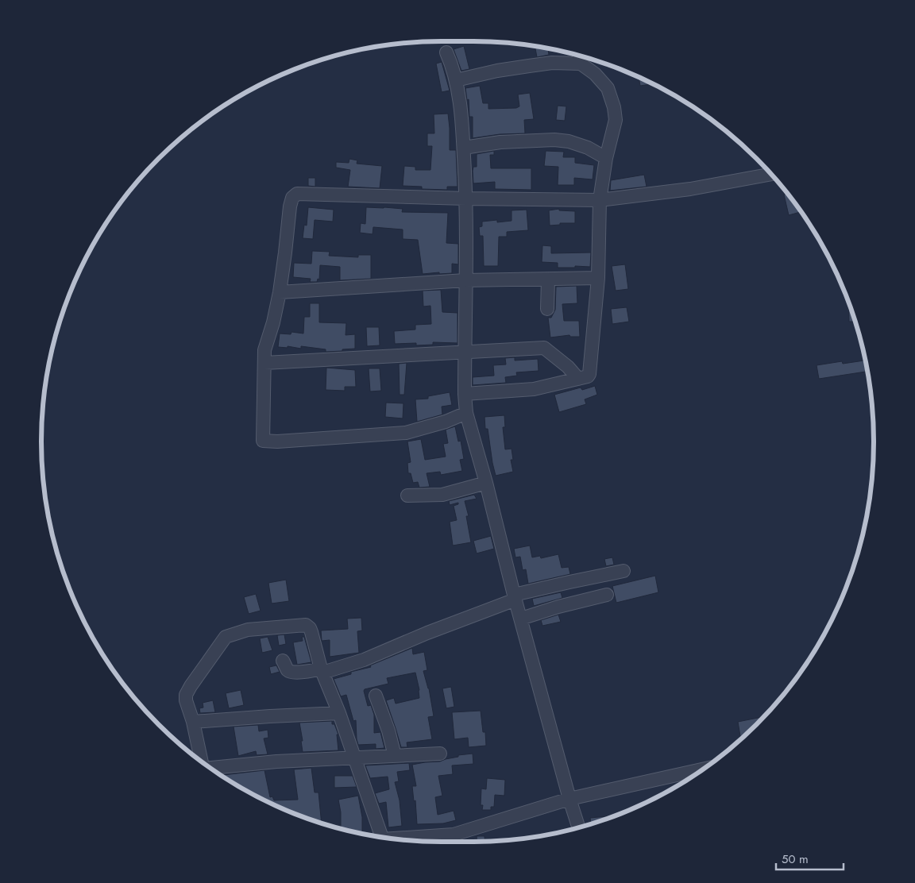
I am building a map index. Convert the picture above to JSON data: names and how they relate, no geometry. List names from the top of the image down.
{
  "scale_bar": "50 m"
}
